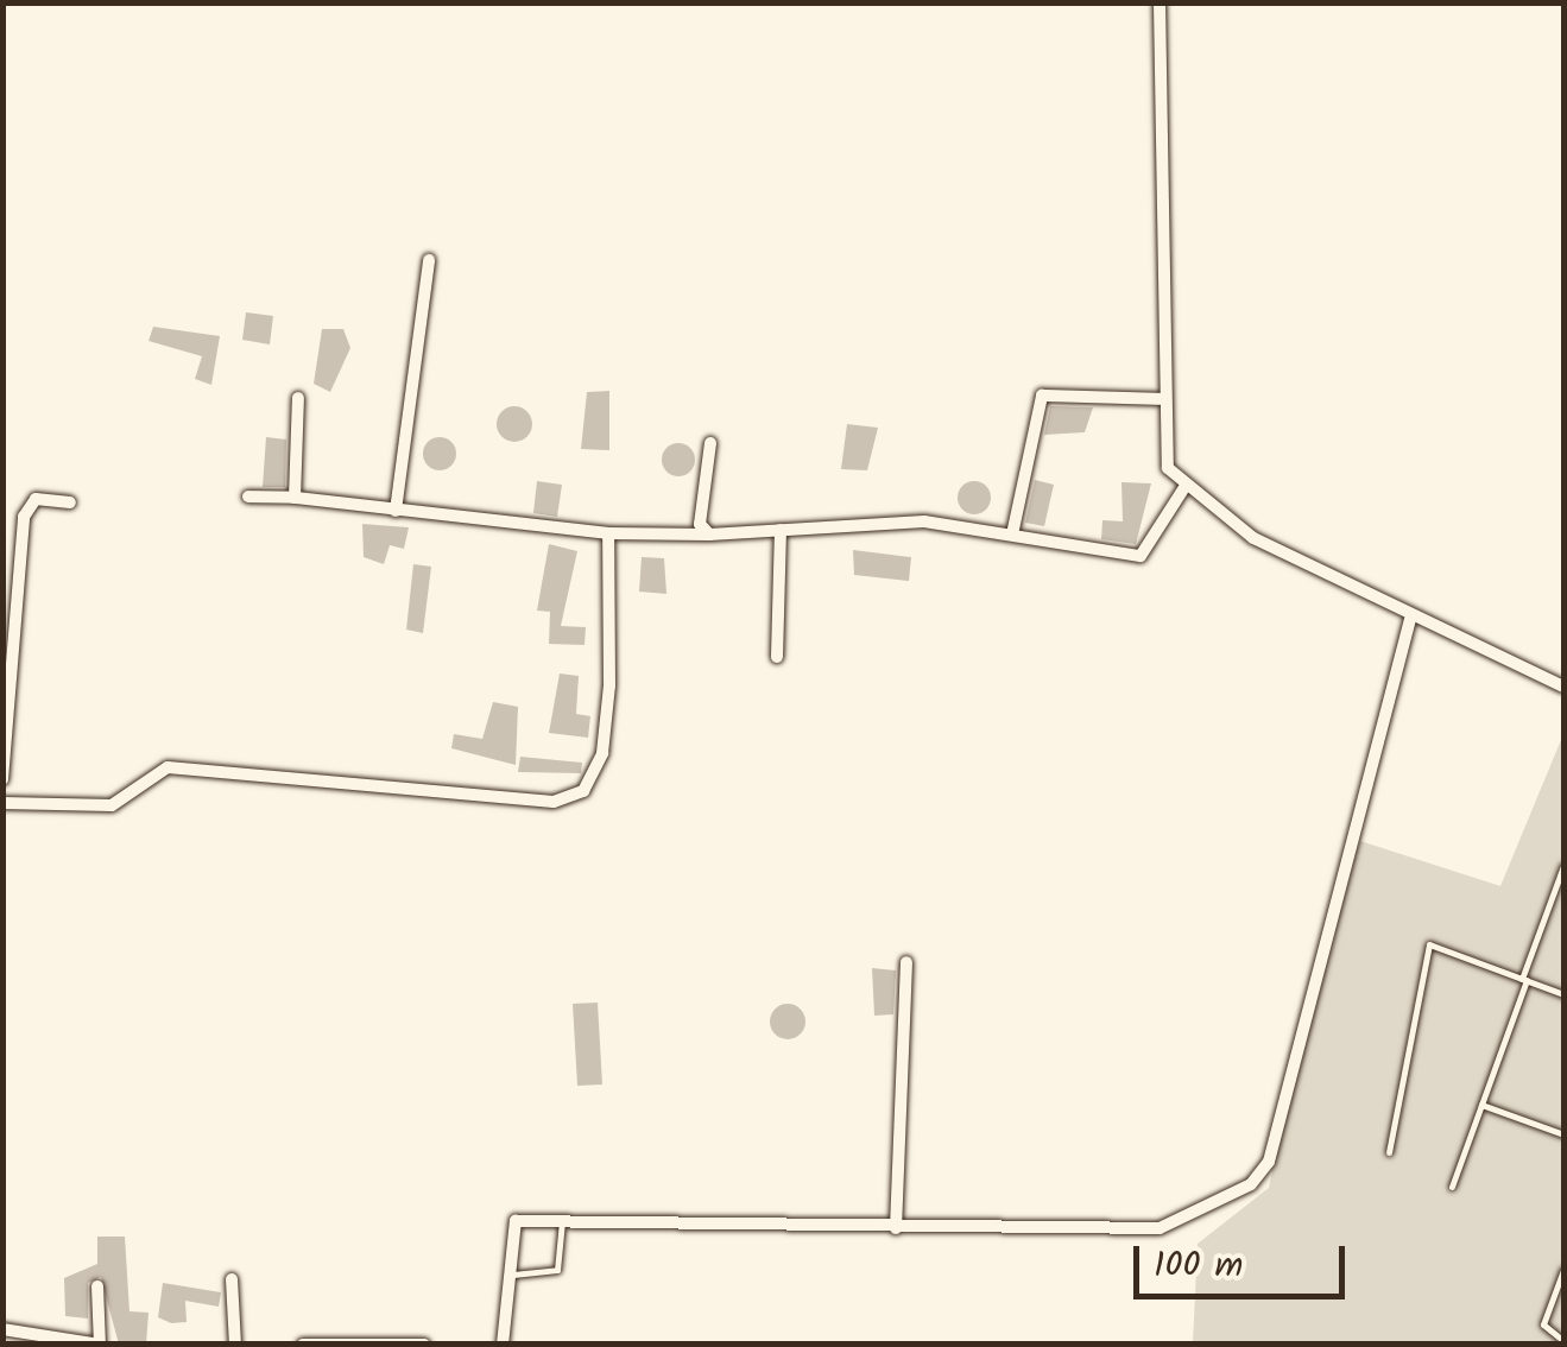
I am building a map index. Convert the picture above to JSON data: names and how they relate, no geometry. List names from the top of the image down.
{
  "scale_bar": "100 m"
}
